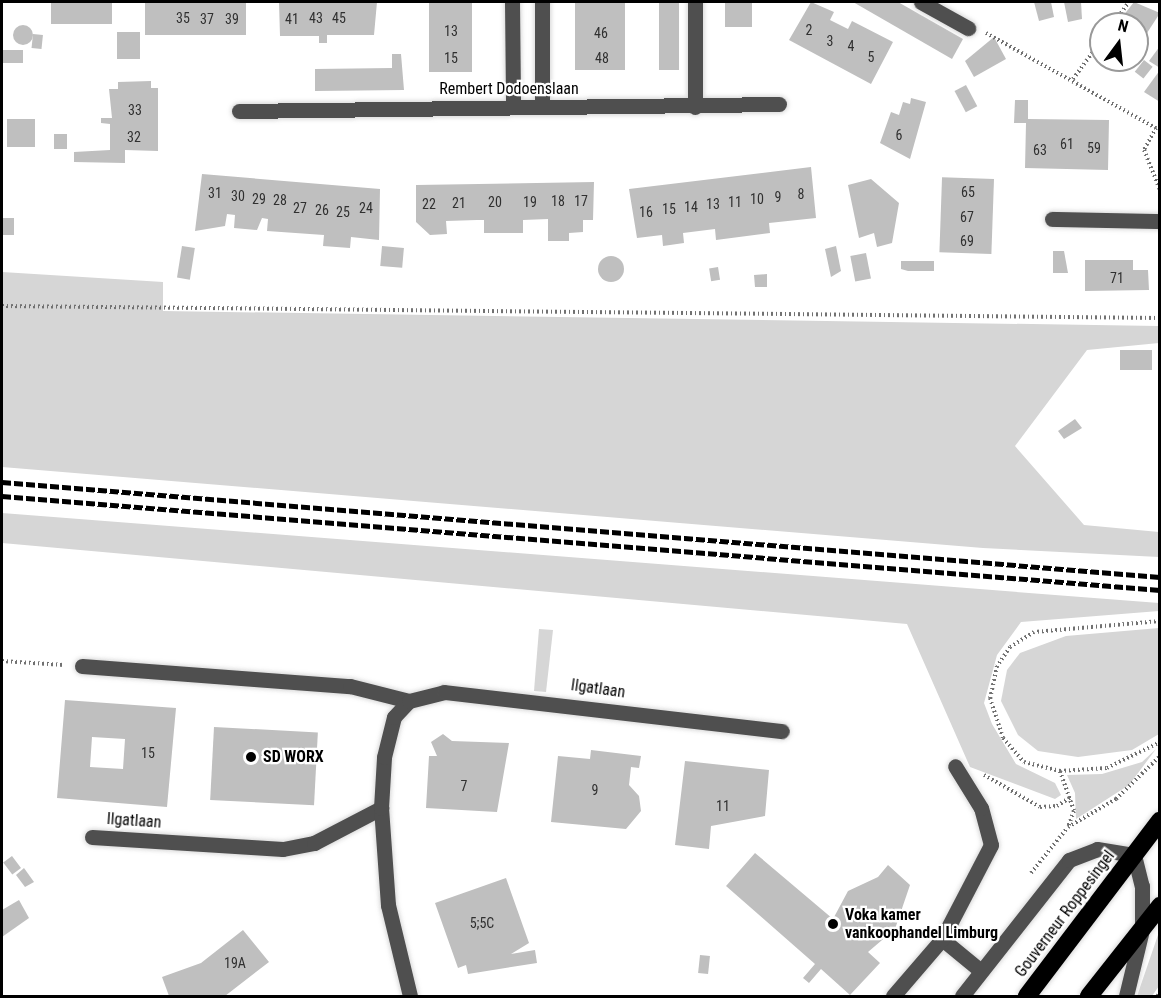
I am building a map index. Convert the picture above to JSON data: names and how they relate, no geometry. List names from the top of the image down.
{
  "streets": {
    "highway": ["Gouverneur Roppesingel"],
    "street": ["Rembert Dodoenslaan", "Ilgatlaan"]
  },
  "places": ["SD WORX", "Voka kamer vankoophandel Limburg"],
  "house_numbers": [
    "35",
    "43",
    "45",
    "37",
    "39",
    "41",
    "2",
    "13",
    "46",
    "3",
    "4",
    "5",
    "15",
    "48",
    "33",
    "6",
    "32",
    "61",
    "59",
    "63",
    "65",
    "31",
    "8",
    "30",
    "9",
    "29",
    "10",
    "28",
    "18",
    "17",
    "20",
    "19",
    "11",
    "21",
    "22",
    "13",
    "14",
    "27",
    "24",
    "15",
    "26",
    "25",
    "16",
    "67",
    "69",
    "71",
    "15",
    "7",
    "9",
    "11",
    "5;5C",
    "19A"
  ],
  "north": "top"
}
